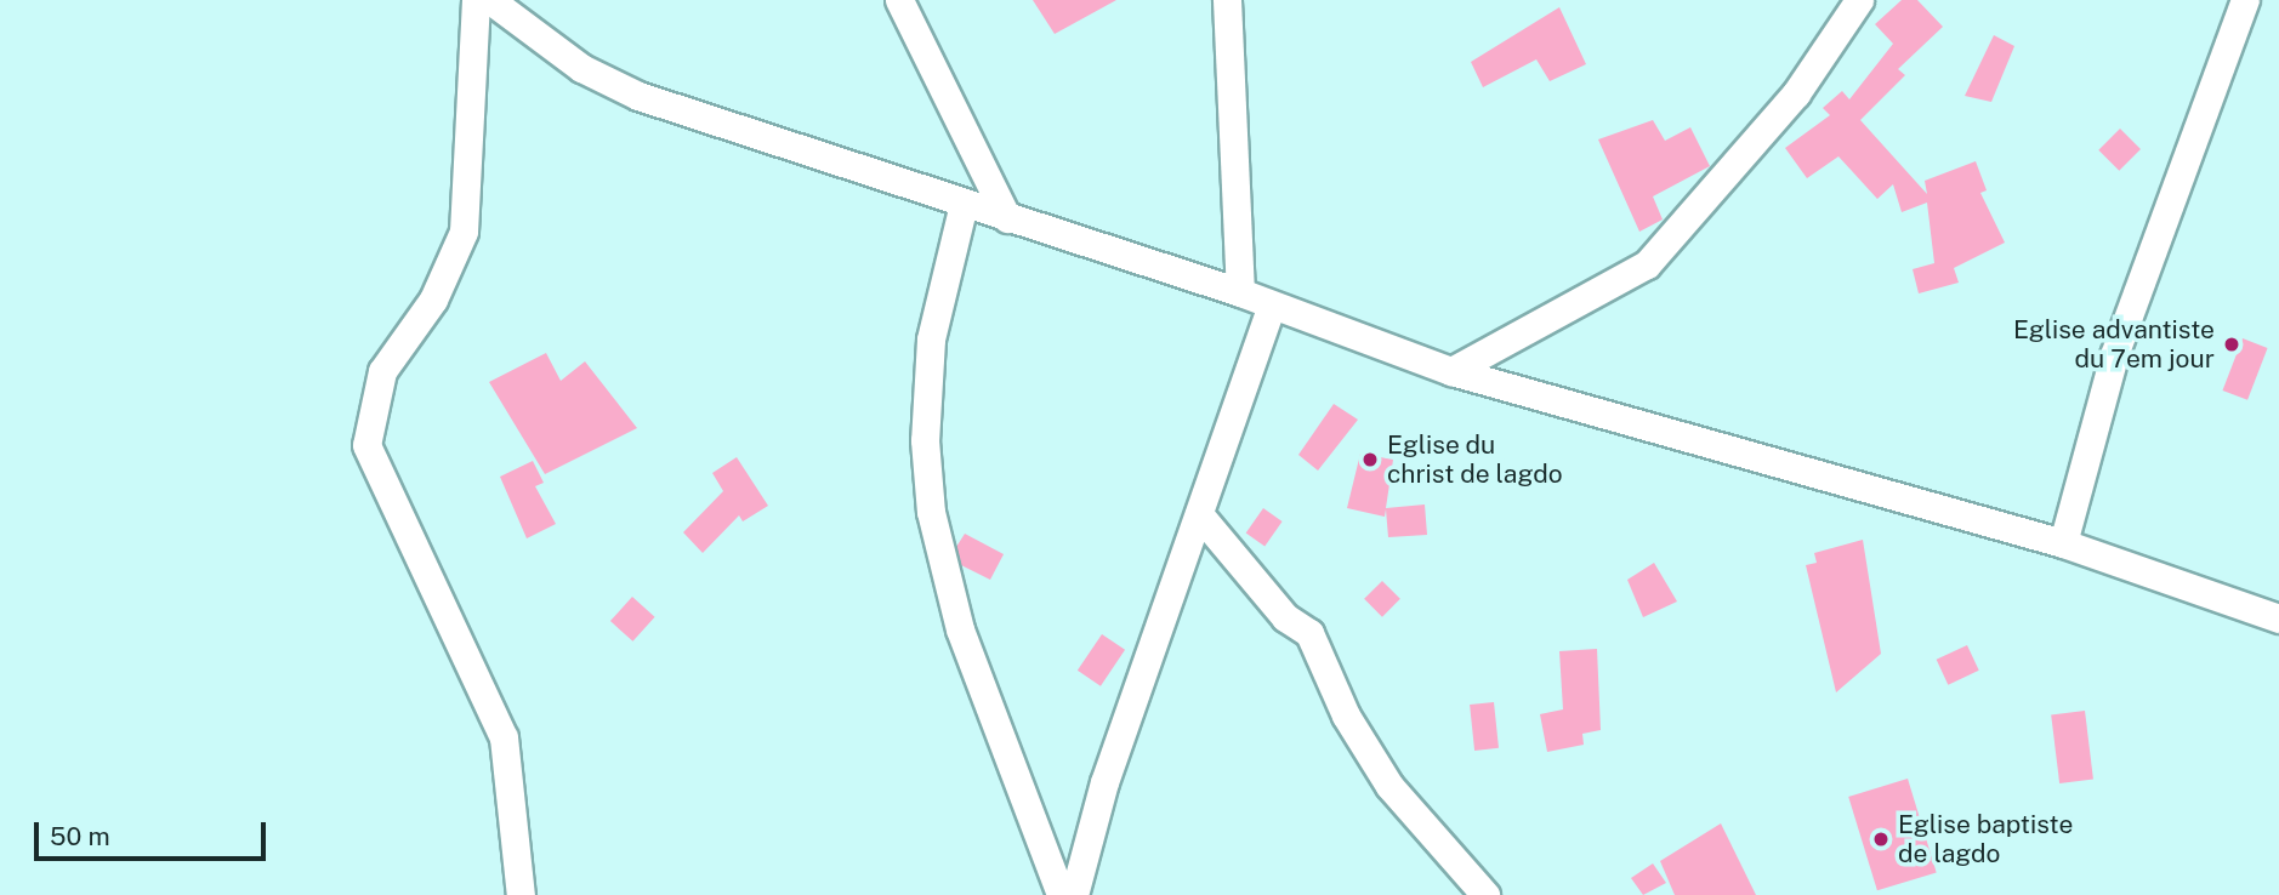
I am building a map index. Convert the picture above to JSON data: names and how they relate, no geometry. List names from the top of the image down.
{
  "places": ["Eglise advantiste du 7em jour", "Eglise du christ de lagdo", "Eglise baptiste de lagdo"],
  "scale_bar": "50 m"
}
